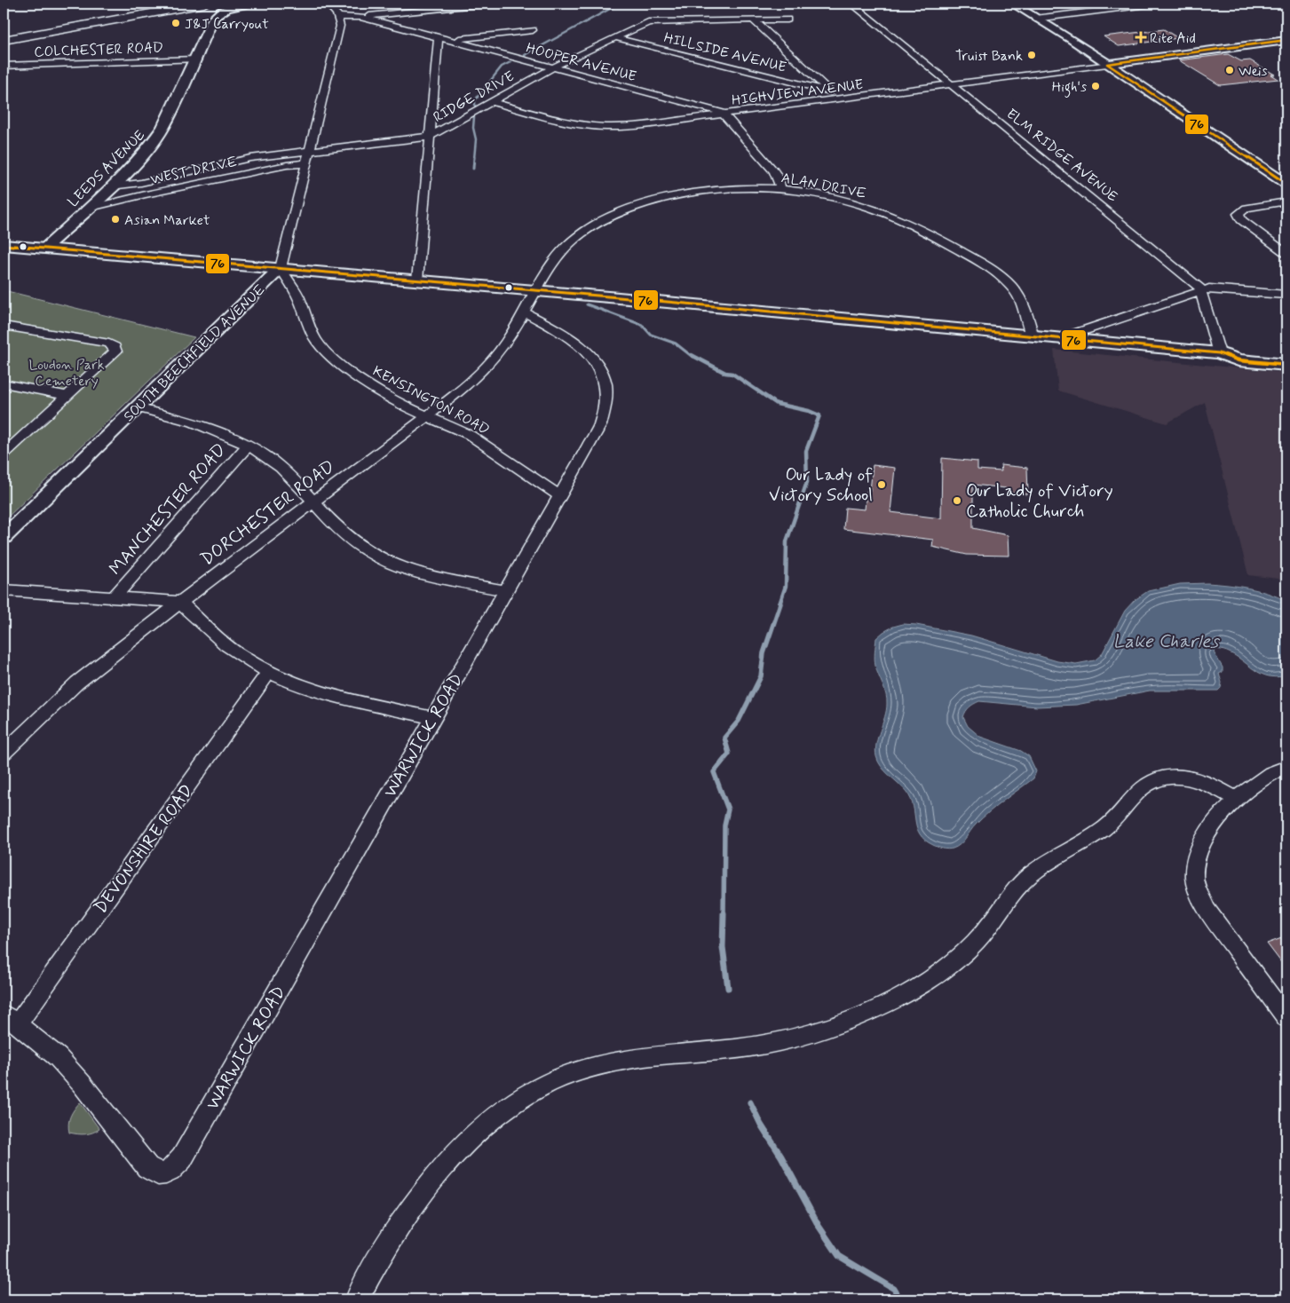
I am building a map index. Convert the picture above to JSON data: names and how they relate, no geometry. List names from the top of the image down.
{
  "streets": {
    "street": [
      "COLCHESTER ROAD",
      "HILLSIDE AVENUE",
      "HOOPER AVENUE",
      "HIGHVIEW AVENUE",
      "RIDGE DRIVE",
      "ELM RIDGE AVENUE",
      "LEEDS AVENUE",
      "WEST DRIVE",
      "ALAN DRIVE",
      "SOUTH BEECHFIELD AVENUE",
      "KENSINGTON ROAD",
      "MANCHESTER ROAD",
      "DORCHESTER ROAD",
      "WARWICK ROAD",
      "DEVONSHIRE ROAD"
    ]
  },
  "crossings": [
    ["COLCHESTER ROAD", "LEEDS AVENUE"],
    ["HILLSIDE AVENUE", "RIDGE DRIVE"],
    ["HOOPER AVENUE", "HIGHVIEW AVENUE"],
    ["HOOPER AVENUE", "RIDGE DRIVE"],
    ["HOOPER AVENUE", "ALAN DRIVE"],
    ["HOOPER AVENUE", "SOUTH BEECHFIELD AVENUE"],
    ["HIGHVIEW AVENUE", "RIDGE DRIVE"],
    ["HIGHVIEW AVENUE", "ELM RIDGE AVENUE"],
    ["RIDGE DRIVE", "LEEDS AVENUE"],
    ["RIDGE DRIVE", "SOUTH BEECHFIELD AVENUE"],
    ["LEEDS AVENUE", "WEST DRIVE"],
    ["WEST DRIVE", "SOUTH BEECHFIELD AVENUE"],
    ["ALAN DRIVE", "DORCHESTER ROAD"],
    ["SOUTH BEECHFIELD AVENUE", "KENSINGTON ROAD"],
    ["KENSINGTON ROAD", "DORCHESTER ROAD"],
    ["KENSINGTON ROAD", "WARWICK ROAD"],
    ["DORCHESTER ROAD", "WARWICK ROAD"],
    ["WARWICK ROAD", "DEVONSHIRE ROAD"]
  ],
  "water": ["Lake Charles"],
  "parks": ["Loudon Park Cemetery"],
  "places": {
    "other": [
      "J&J Carryout",
      "Truist Bank",
      "Weis",
      "High's",
      "Asian Market",
      "Our Lady of Victory School",
      "Our Lady of Victory Catholic Church"
    ],
    "health": ["Rite Aid"]
  },
  "lines": ["transit line 76"]
}
